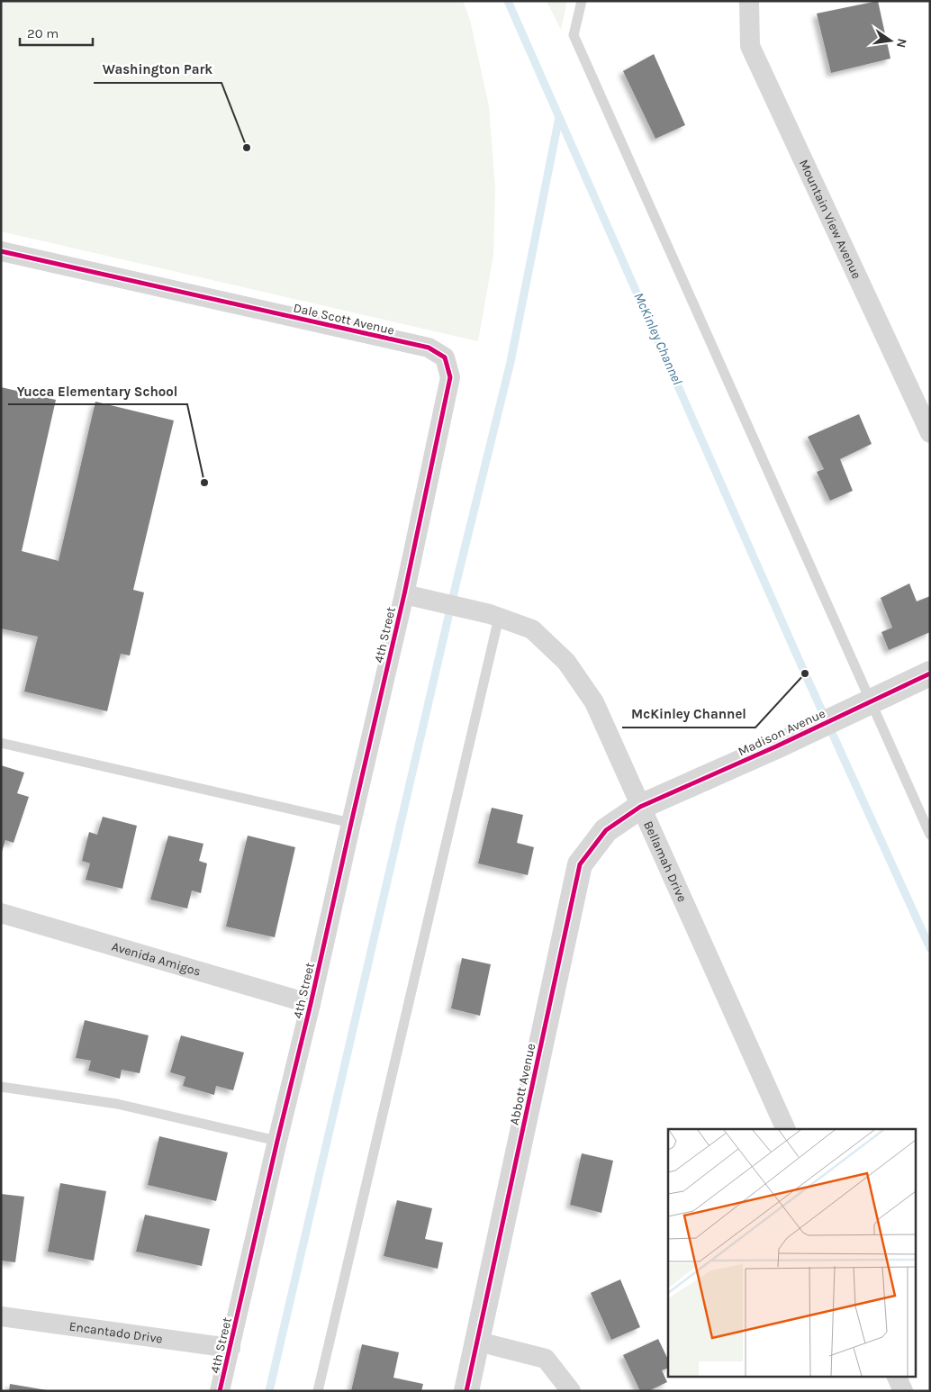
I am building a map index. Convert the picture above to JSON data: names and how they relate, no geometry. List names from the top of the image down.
{
  "streets": {
    "street": [
      "Mountain View Avenue",
      "Dale Scott Avenue",
      "4th Street",
      "Madison Avenue",
      "Bellamah Drive",
      "Avenida Amigos",
      "Abbott Avenue",
      "Encantado Drive"
    ]
  },
  "crossings": [
    ["Dale Scott Avenue", "4th Street"],
    ["Dale Scott Avenue", "Bellamah Drive"],
    ["4th Street", "Bellamah Drive"],
    ["4th Street", "Avenida Amigos"],
    ["4th Street", "Encantado Drive"],
    ["Madison Avenue", "Bellamah Drive"],
    ["Madison Avenue", "Abbott Avenue"],
    ["Bellamah Drive", "Abbott Avenue"]
  ],
  "water": ["McKinley Channel"],
  "places": ["Washington Park", "Yucca Elementary School", "McKinley Channel"],
  "scale_bar": "20 m",
  "north": "right"
}
